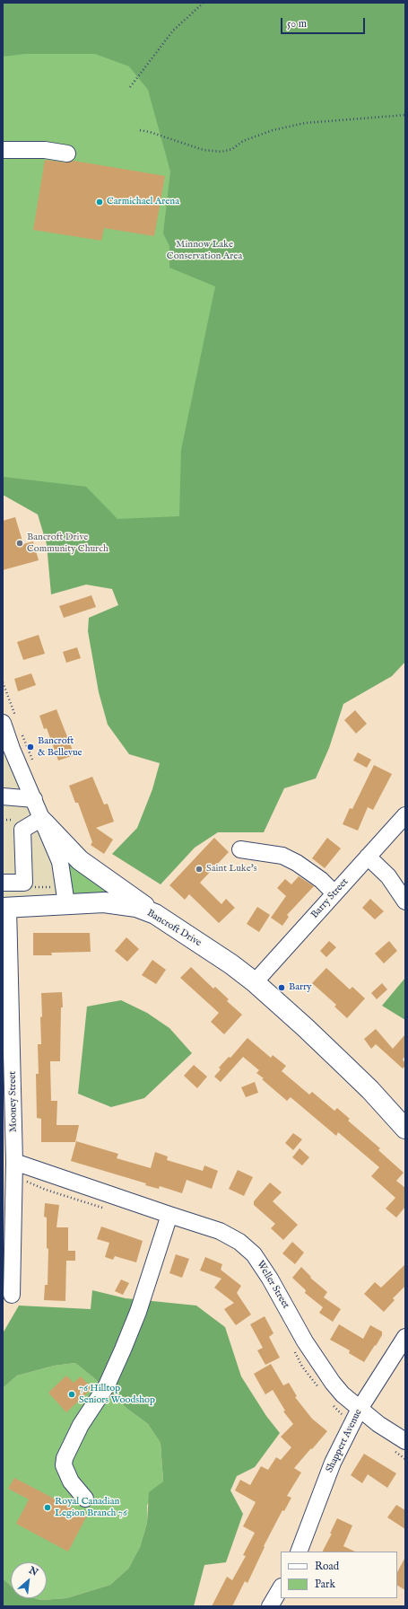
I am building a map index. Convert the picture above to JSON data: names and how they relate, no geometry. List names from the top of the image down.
{
  "streets": {
    "main road": ["Bancroft Drive"],
    "street": [
      "Barry Street",
      "Mooney Street",
      "Weller Street",
      "Shappert Avenue"
    ]
  },
  "crossings": [
    ["Barry Street", "Bancroft Drive"],
    ["Bancroft Drive", "Mooney Street"],
    ["Mooney Street", "Weller Street"],
    ["Weller Street", "Shappert Avenue"]
  ],
  "parks": ["Minnow Lake Conservation Area"],
  "places": [
    "Carmichael Arena",
    "Bancroft Drive Community Church",
    "Bancroft & Bellevue",
    "Saint Luke's",
    "Barry",
    "76 Hilltop Seniors Woodshop",
    "Royal Canadian Legion Branch 76"
  ],
  "legend": ["Road", "Park"],
  "scale_bar": "50 m",
  "north": "top right"
}
